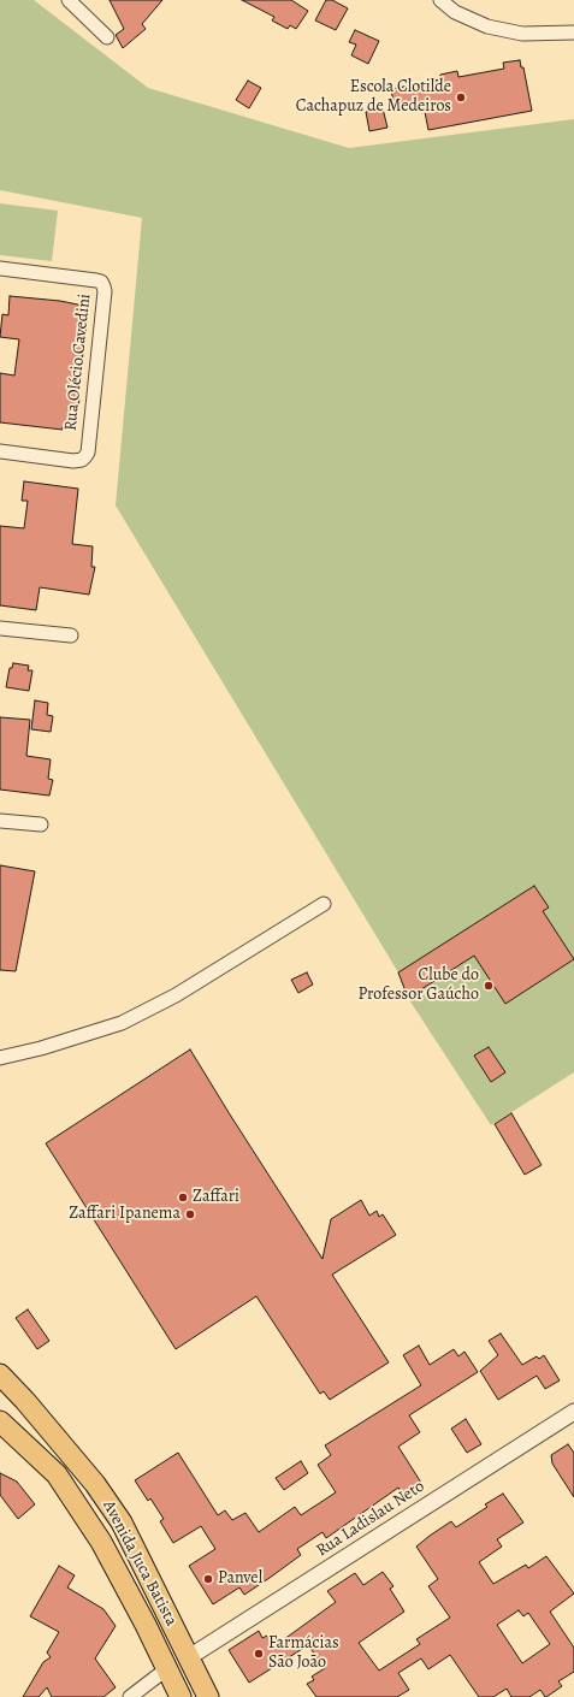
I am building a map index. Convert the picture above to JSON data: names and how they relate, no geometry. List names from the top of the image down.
{
  "streets": {
    "main road": ["Avenida Juca Batista"],
    "street": ["Rua Olécio Cavedini", "Rua Ladislau Neto"]
  },
  "crossings": [
    ["Rua Ladislau Neto", "Avenida Juca Batista"]
  ],
  "places": [
    "Escola Clotilde Cachapuz de Medeiros",
    "Clube do Professor Gaúcho",
    "Zaffari",
    "Zaffari Ipanema",
    "Panvel",
    "Farmácias São João"
  ]
}
